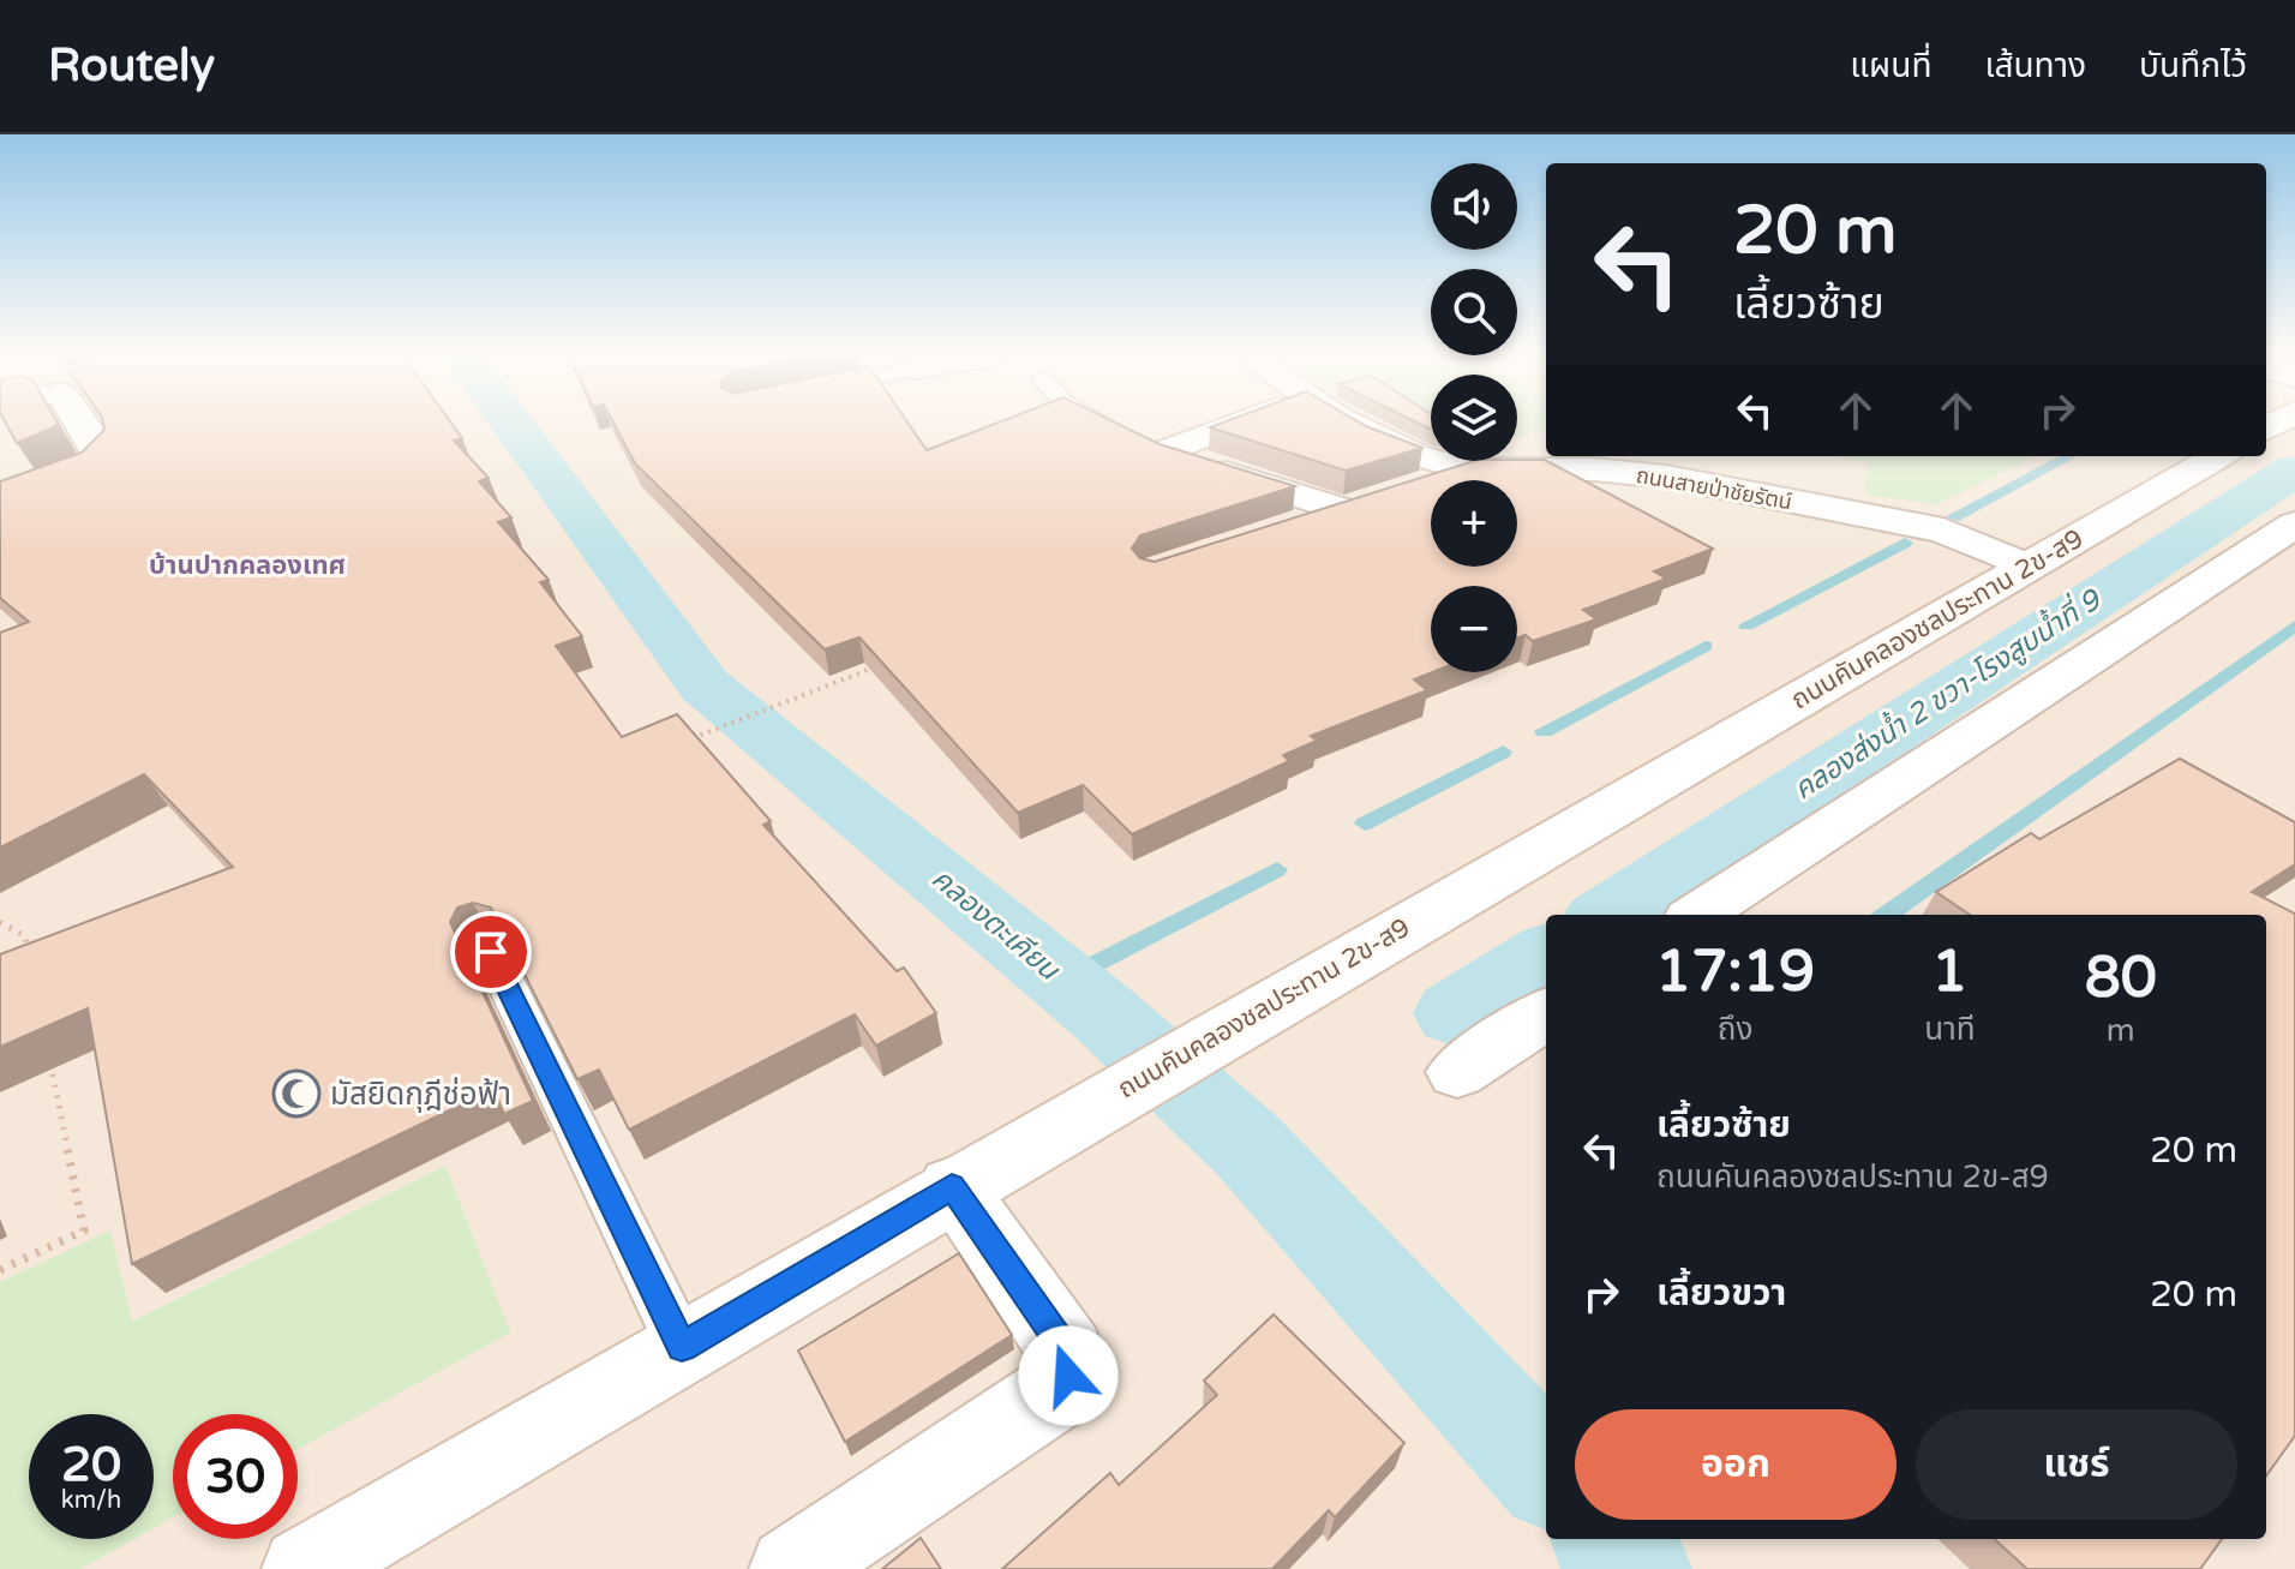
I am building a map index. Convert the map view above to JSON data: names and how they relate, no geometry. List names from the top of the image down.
{
  "streets": {
    "street": ["ถนนสายป่าชัยรัตน์", "ถนนคันคลองชลประทาน 2ข-ส9"]
  },
  "crossings": [
    ["ถนนสายป่าชัยรัตน์", "ถนนคันคลองชลประทาน 2ข-ส9"]
  ],
  "districts": ["บ้านปากคลองเทศ"],
  "water": ["คลองส่งน้ำ 2 ขวา-โรงสูบน้ำที่ 9", "คลองตะเคียน"],
  "places": {
    "mosque": ["มัสยิดกุฎีช่อฟ้า"]
  },
  "page": {
    "header": "Routely",
    "nav": ["แผนที่", "เส้นทาง", "บันทึกไว้"],
    "map_buttons": ["+", "−"],
    "turn": ["20 m", "เลี้ยวซ้าย"],
    "eta": [
      "17:19",
      "ถึง",
      "1",
      "นาที",
      "80",
      "m"
    ],
    "list": [
      {
        "name": "เลี้ยวซ้าย",
        "note": "ถนนคันคลองชลประทาน 2ข-ส9",
        "value": "20 m"
      },
      {
        "name": "เลี้ยวขวา",
        "value": "20 m"
      }
    ],
    "buttons": ["ออก", "แชร์"],
    "speed": "20 km/h",
    "limit": "30"
  }
}
